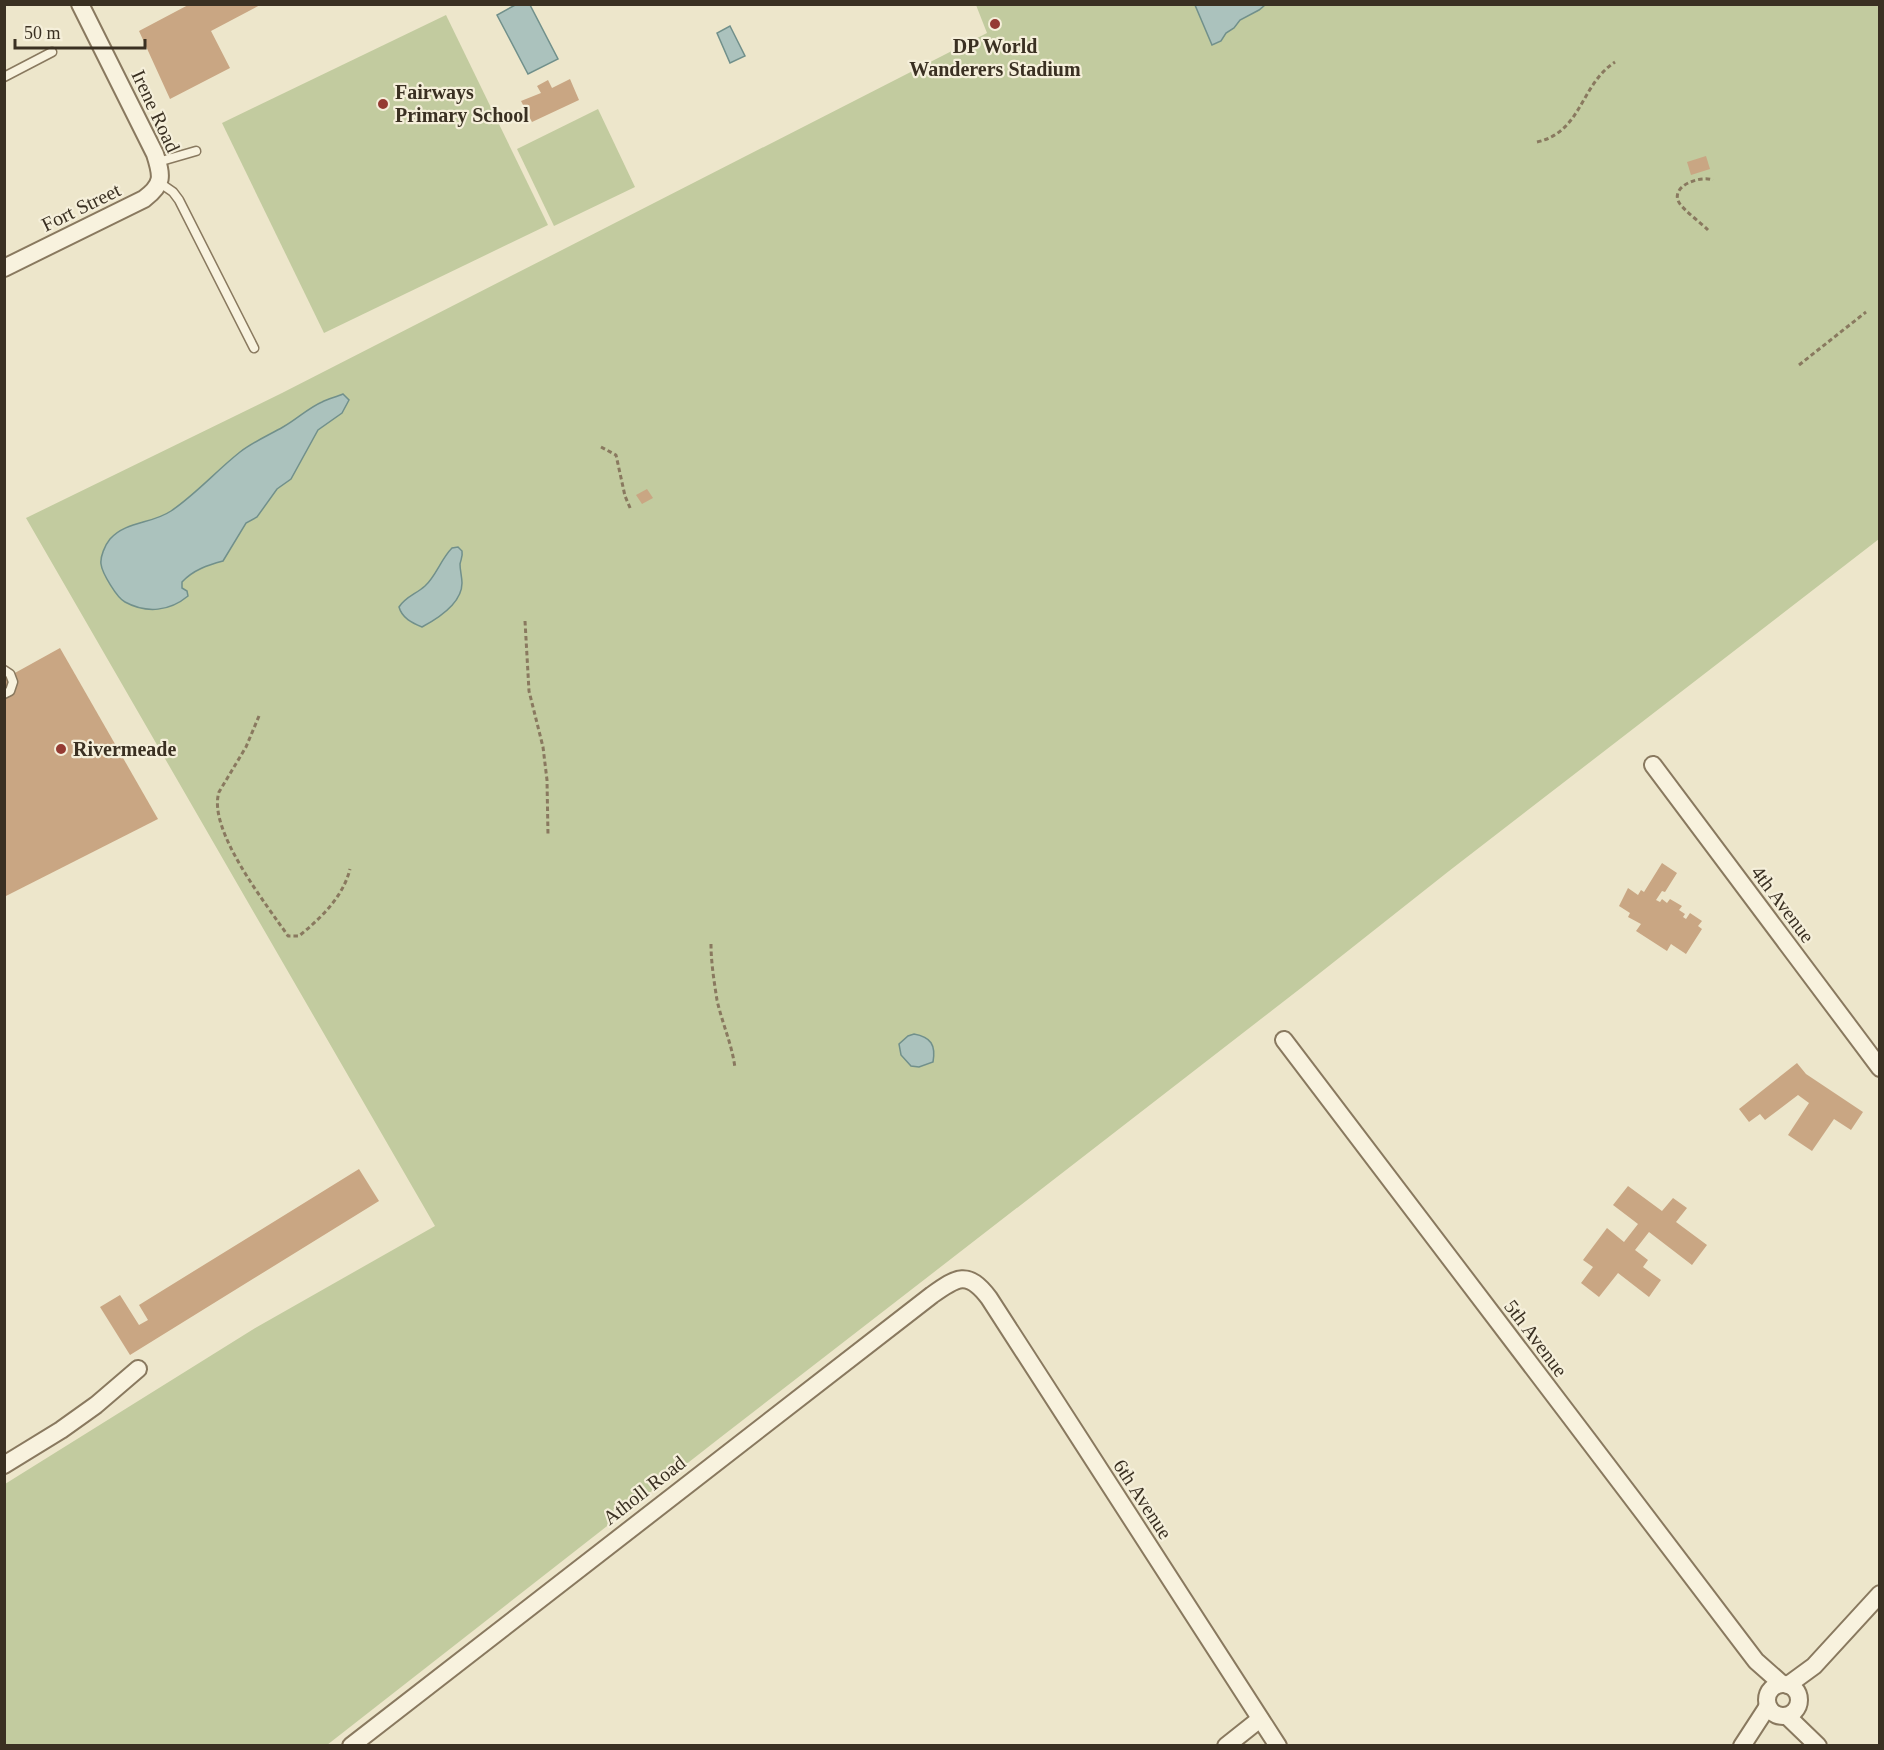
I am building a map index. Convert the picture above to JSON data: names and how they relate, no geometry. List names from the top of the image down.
{
  "streets": {
    "street": [
      "Irene Road",
      "Fort Street",
      "4th Avenue",
      "5th Avenue",
      "Atholl Road",
      "6th Avenue"
    ]
  },
  "crossings": [
    ["Irene Road", "Fort Street"],
    ["Atholl Road", "6th Avenue"]
  ],
  "places": ["DP World Wanderers Stadium", "Fairways Primary School", "Rivermeade"],
  "scale_bar": "50 m"
}
